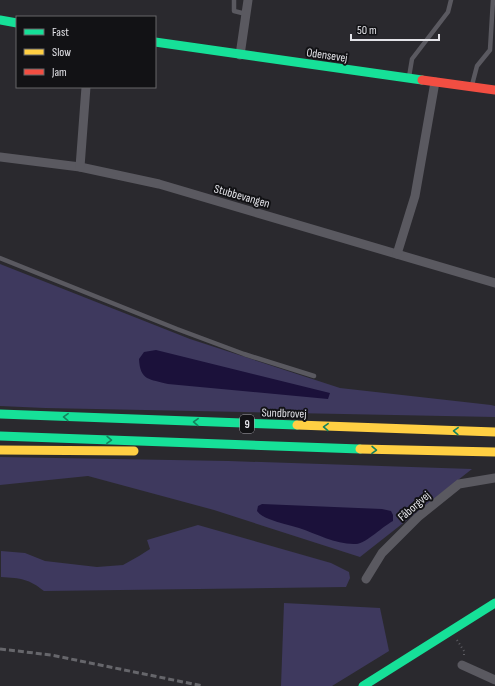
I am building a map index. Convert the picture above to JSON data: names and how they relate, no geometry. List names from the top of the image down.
{
  "streets": {
    "main road": ["Odensevej", "Sundbrovej", "9"],
    "street": ["Stubbevangen", "Fåborgvej"]
  },
  "legend": ["Fast", "Slow", "Jam"],
  "scale_bar": "50 m"
}
